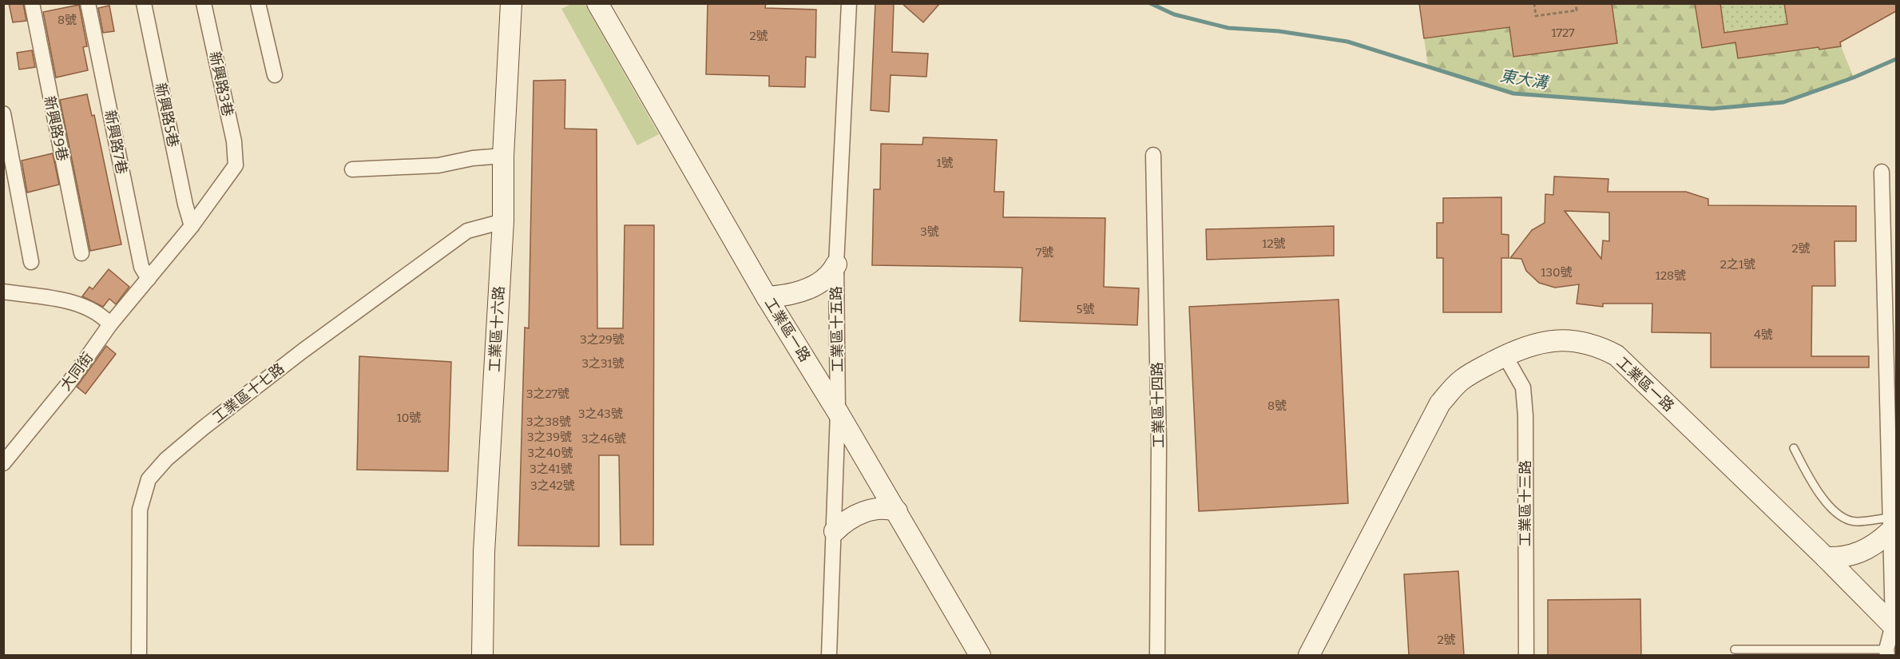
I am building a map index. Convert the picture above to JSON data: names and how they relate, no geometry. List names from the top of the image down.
{
  "streets": {
    "street": [
      "新興路3巷",
      "新興路5巷",
      "新興路9巷",
      "新興路7巷",
      "工業區十六路",
      "工業區十五路",
      "工業區一路",
      "大同街",
      "工業區十七路",
      "工業區十四路",
      "工業區十三路"
    ]
  },
  "crossings": [
    ["新興路3巷", "大同街"],
    ["新興路5巷", "大同街"],
    ["新興路7巷", "大同街"],
    ["工業區十六路", "工業區十七路"],
    ["工業區十五路", "工業區一路"],
    ["工業區一路", "工業區十三路"]
  ],
  "water": ["東大溝"],
  "house_numbers": [
    "8號",
    "1727",
    "2號",
    "1號",
    "3號",
    "12號",
    "2號",
    "7號",
    "2之1號",
    "130號",
    "128號",
    "5號",
    "4號",
    "3之29號",
    "3之31號",
    "3之27號",
    "8號",
    "3之43號",
    "10號",
    "3之38號",
    "3之39號",
    "3之46號",
    "3之40號",
    "3之41號",
    "3之42號",
    "2號"
  ]
}
